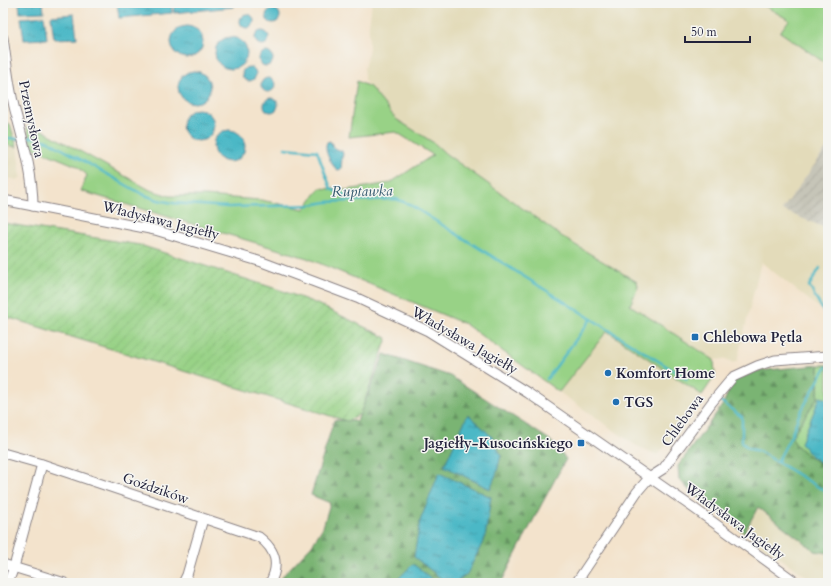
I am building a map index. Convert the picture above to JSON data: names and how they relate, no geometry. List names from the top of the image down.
{
  "streets": {
    "street": [
      "Przemysłowa",
      "Władysława Jagiełły",
      "Chlebowa",
      "Goździków"
    ]
  },
  "crossings": [
    ["Przemysłowa", "Władysława Jagiełły"],
    ["Władysława Jagiełły", "Chlebowa"]
  ],
  "water": ["Ruptawka"],
  "places": {
    "transit": ["Chlebowa Pętla", "Jagiełły-Kusocińskiego"],
    "other": ["Komfort Home", "TGS"]
  },
  "scale_bar": "50 m"
}
